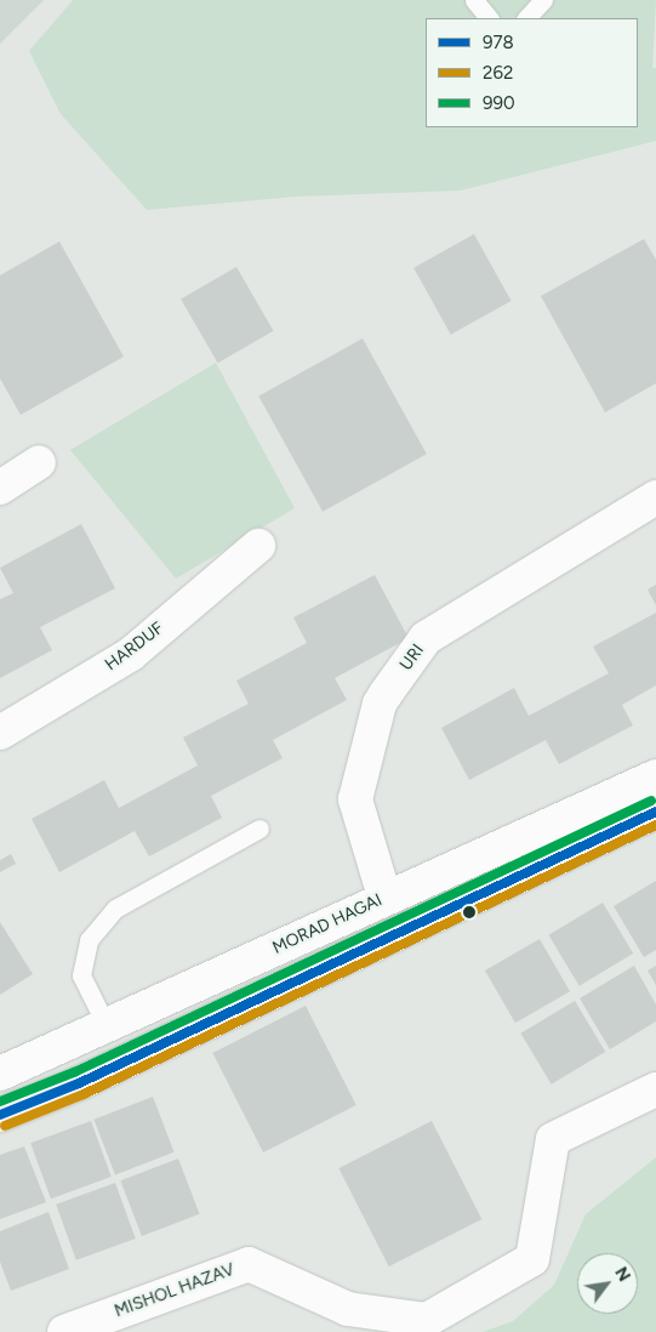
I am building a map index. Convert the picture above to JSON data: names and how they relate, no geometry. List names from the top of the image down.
{
  "streets": {
    "street": [
      "HARDUF",
      "URI",
      "MORAD HAGAI",
      "MISHOL HAZAV"
    ]
  },
  "crossings": [
    ["URI", "MORAD HAGAI"]
  ],
  "lines": ["transit line 990", "transit line 978", "transit line 262"],
  "legend": ["978", "262", "990"],
  "north": "top right"
}
